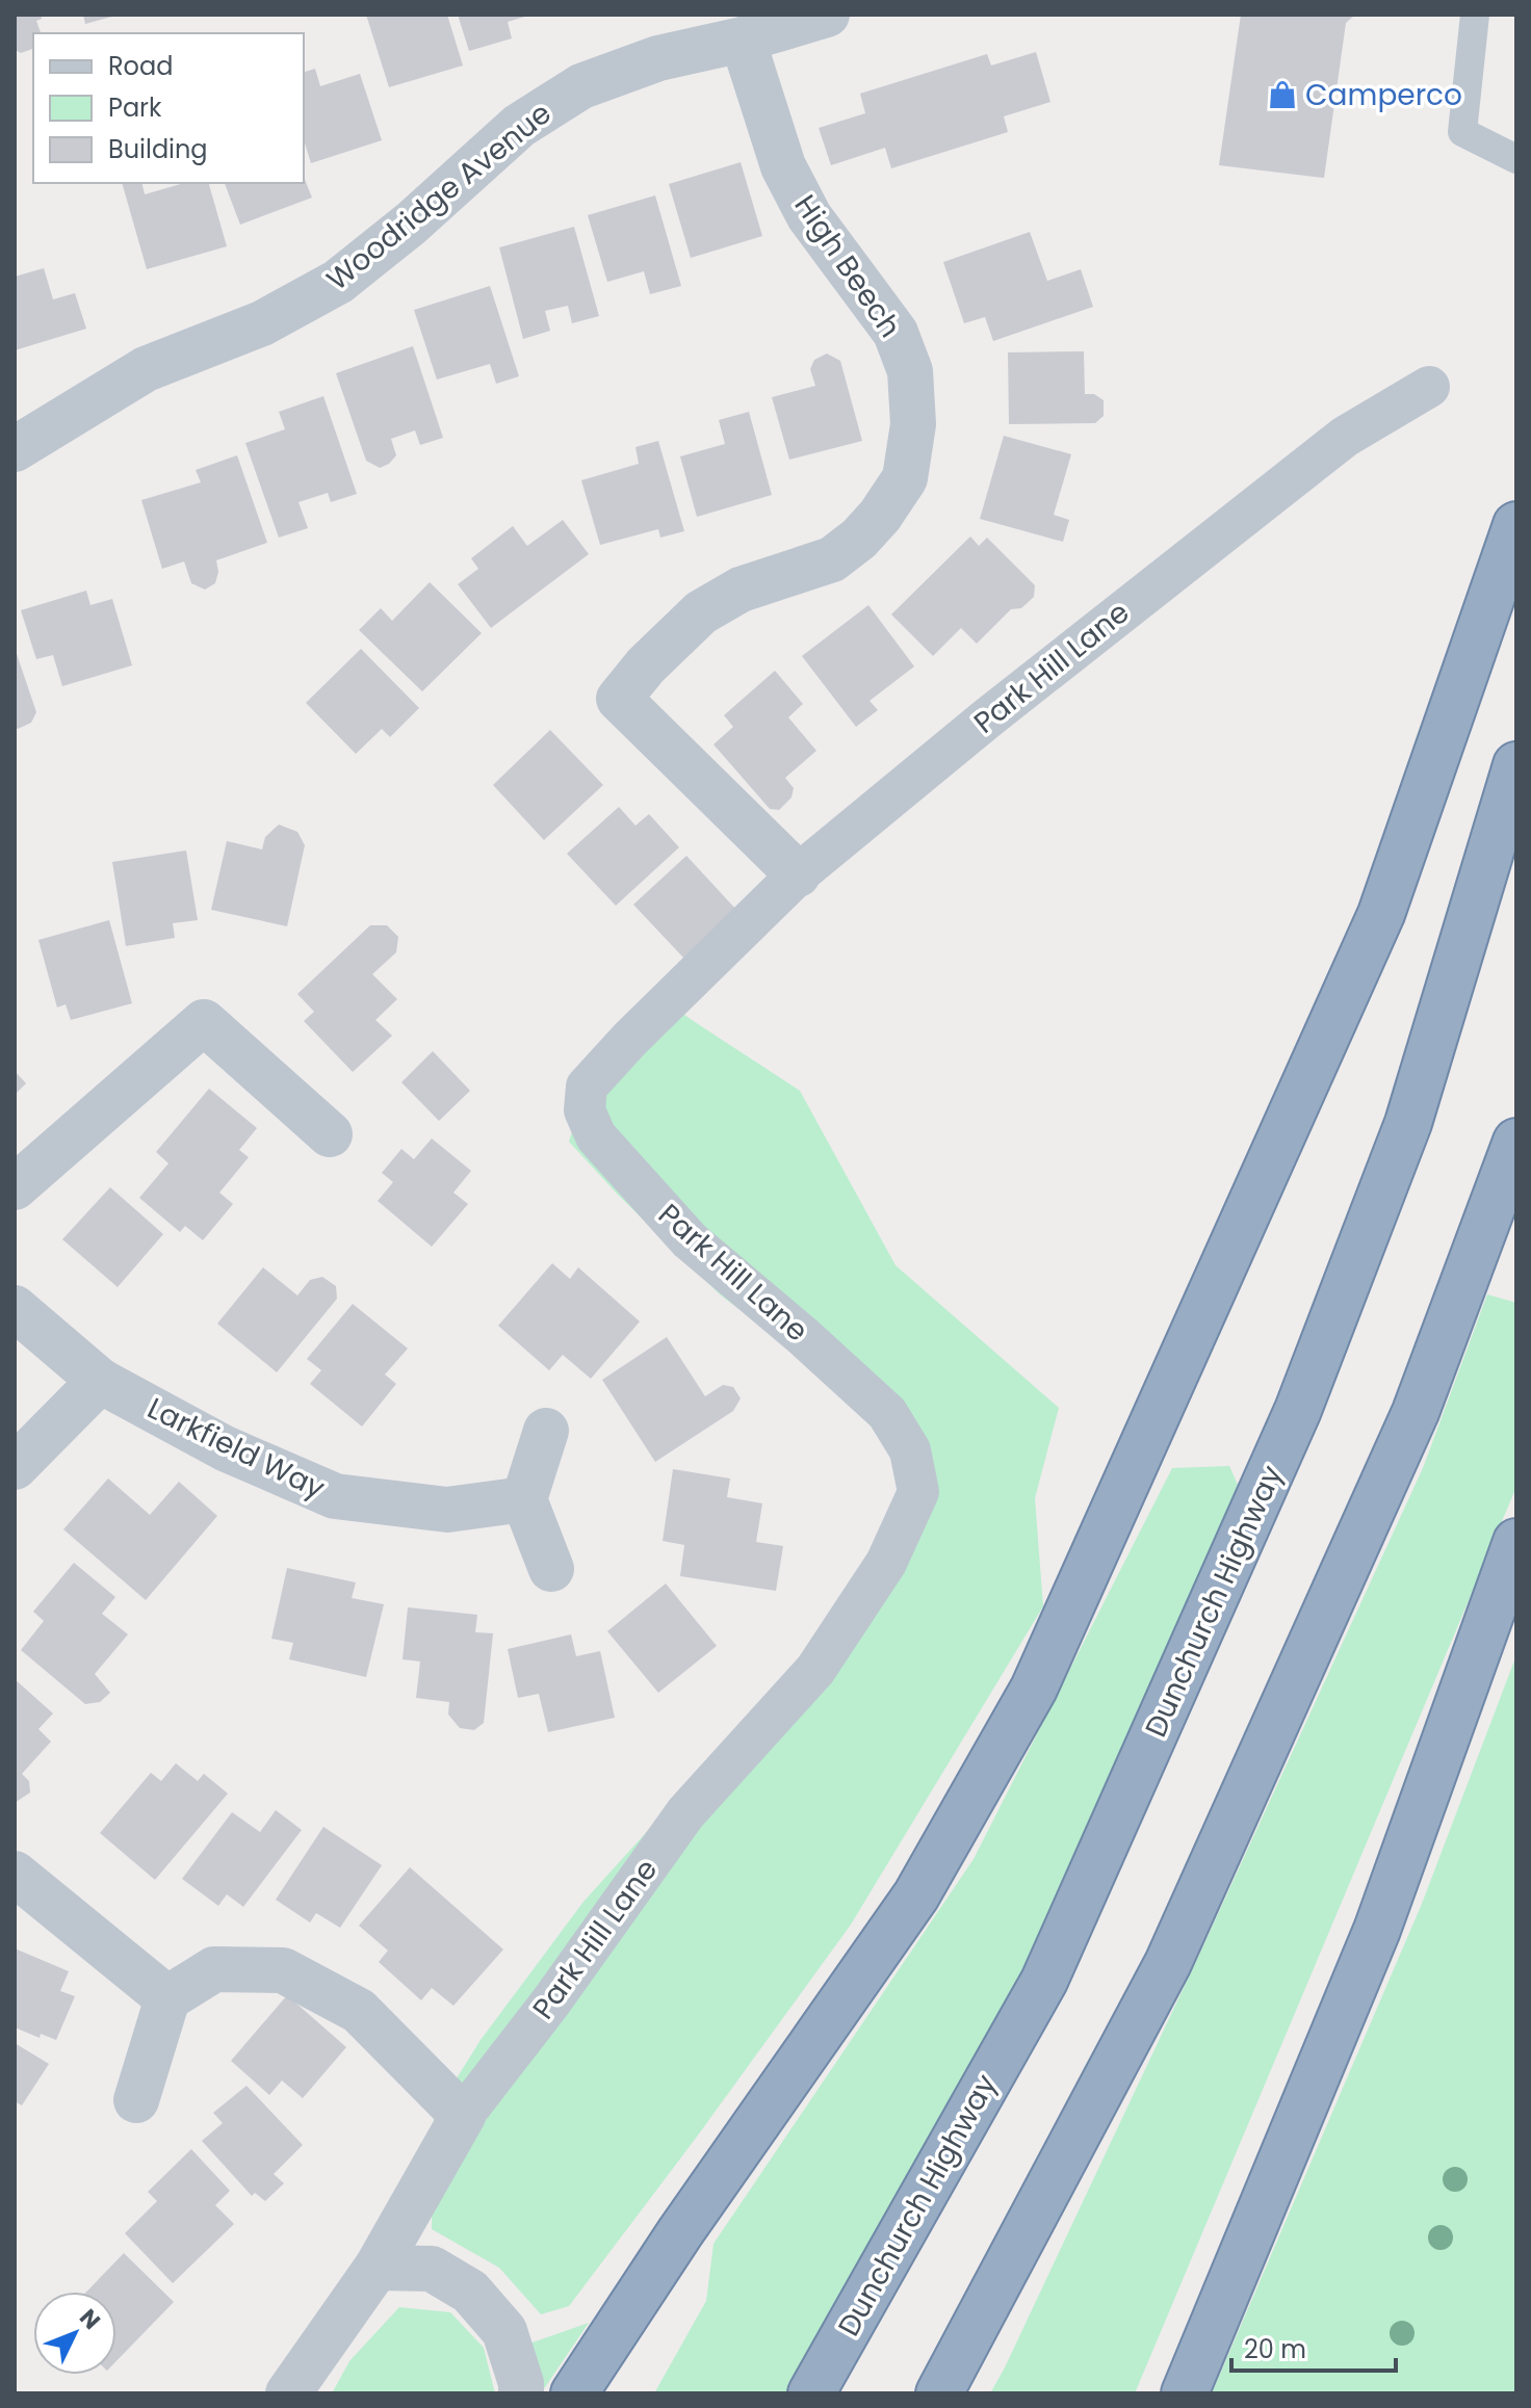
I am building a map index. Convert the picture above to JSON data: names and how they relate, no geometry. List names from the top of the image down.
{
  "streets": {
    "highway": ["Dunchurch Highway"],
    "street": [
      "Woodridge Avenue",
      "High Beech",
      "Park Hill Lane",
      "Larkfield Way"
    ]
  },
  "crossings": [
    ["Woodridge Avenue", "High Beech"],
    ["High Beech", "Park Hill Lane"]
  ],
  "places": {
    "shop": ["Camperco"]
  },
  "legend": ["Road", "Park", "Building"],
  "scale_bar": "20 m",
  "north": "top right"
}
